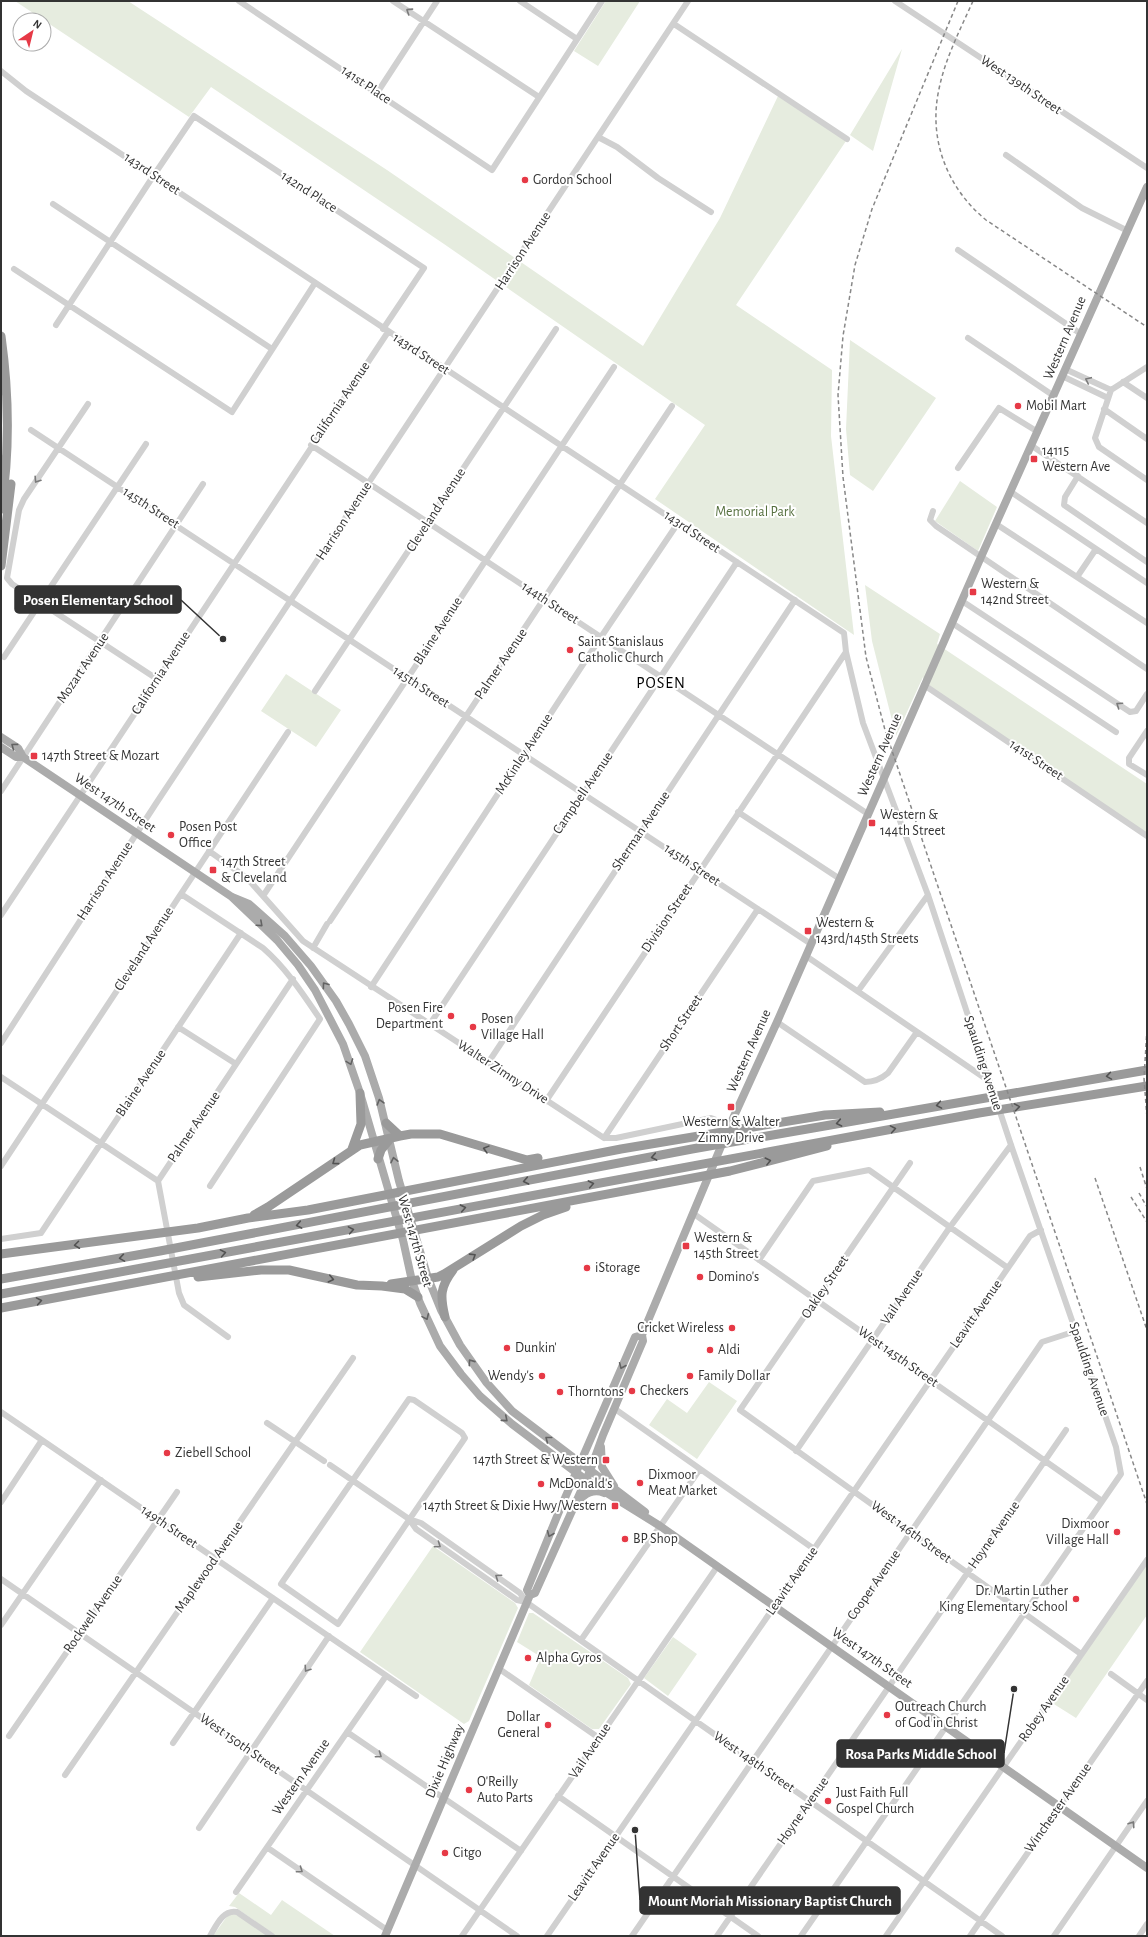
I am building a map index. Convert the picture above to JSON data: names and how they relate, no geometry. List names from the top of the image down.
{
  "streets": {
    "main road": ["Western Avenue", "West 147th Street", "Dixie Highway"],
    "street": [
      "141st Place",
      "West 139th Street",
      "143rd Street",
      "142nd Place",
      "Harrison Avenue",
      "California Avenue",
      "145th Street",
      "Cleveland Avenue",
      "144th Street",
      "Blaine Avenue",
      "Palmer Avenue",
      "Mozart Avenue",
      "McKinley Avenue",
      "141st Street",
      "Campbell Avenue",
      "Sherman Avenue",
      "Division Street",
      "Short Street",
      "Spaulding Avenue",
      "Walter Zimny Drive",
      "Oakley Street",
      "Vail Avenue",
      "Leavitt Avenue",
      "West 145th Street",
      "149th Street",
      "West 146th Street",
      "Hoyne Avenue",
      "Maplewood Avenue",
      "Cooper Avenue",
      "Rockwell Avenue",
      "Robey Avenue",
      "West 150th Street",
      "West 148th Street",
      "Winchester Avenue"
    ]
  },
  "crossings": [
    ["143rd Street", "142nd Place"],
    ["143rd Street", "Harrison Avenue"],
    ["143rd Street", "California Avenue"],
    ["143rd Street", "Cleveland Avenue"],
    ["143rd Street", "Blaine Avenue"],
    ["143rd Street", "Palmer Avenue"],
    ["143rd Street", "McKinley Avenue"],
    ["143rd Street", "Campbell Avenue"],
    ["143rd Street", "Sherman Avenue"],
    ["143rd Street", "Division Street"],
    ["143rd Street", "Spaulding Avenue"],
    ["142nd Place", "California Avenue"],
    ["Harrison Avenue", "145th Street"],
    ["Harrison Avenue", "144th Street"],
    ["Harrison Avenue", "West 147th Street"],
    ["Western Avenue", "145th Street"],
    ["Western Avenue", "144th Street"],
    ["Western Avenue", "141st Street"],
    ["Western Avenue", "West 147th Street"],
    ["Western Avenue", "Spaulding Avenue"],
    ["Western Avenue", "West 145th Street"],
    ["Western Avenue", "149th Street"],
    ["Western Avenue", "West 150th Street"],
    ["Western Avenue", "Dixie Highway"],
    ["California Avenue", "145th Street"],
    ["California Avenue", "144th Street"],
    ["California Avenue", "West 147th Street"],
    ["145th Street", "Cleveland Avenue"],
    ["145th Street", "Blaine Avenue"],
    ["145th Street", "Palmer Avenue"],
    ["145th Street", "Mozart Avenue"],
    ["145th Street", "McKinley Avenue"],
    ["145th Street", "Campbell Avenue"],
    ["145th Street", "Sherman Avenue"],
    ["145th Street", "Division Street"],
    ["145th Street", "Short Street"],
    ["Cleveland Avenue", "144th Street"],
    ["Cleveland Avenue", "West 147th Street"],
    ["Cleveland Avenue", "Walter Zimny Drive"],
    ["144th Street", "Blaine Avenue"],
    ["144th Street", "Palmer Avenue"],
    ["144th Street", "McKinley Avenue"],
    ["144th Street", "Campbell Avenue"],
    ["144th Street", "Sherman Avenue"],
    ["144th Street", "Division Street"],
    ["Blaine Avenue", "Walter Zimny Drive"],
    ["Palmer Avenue", "Walter Zimny Drive"],
    ["Mozart Avenue", "West 147th Street"],
    ["McKinley Avenue", "Walter Zimny Drive"],
    ["Campbell Avenue", "Walter Zimny Drive"],
    ["West 147th Street", "Vail Avenue"],
    ["West 147th Street", "Leavitt Avenue"],
    ["West 147th Street", "Hoyne Avenue"],
    ["West 147th Street", "Cooper Avenue"],
    ["West 147th Street", "Robey Avenue"],
    ["West 147th Street", "Dixie Highway"],
    ["West 147th Street", "Winchester Avenue"],
    ["Sherman Avenue", "Walter Zimny Drive"],
    ["Division Street", "Spaulding Avenue"],
    ["Division Street", "Walter Zimny Drive"],
    ["Short Street", "Walter Zimny Drive"],
    ["Spaulding Avenue", "Vail Avenue"],
    ["Spaulding Avenue", "Leavitt Avenue"],
    ["Spaulding Avenue", "West 145th Street"],
    ["Spaulding Avenue", "Cooper Avenue"],
    ["Oakley Street", "West 145th Street"],
    ["Oakley Street", "West 146th Street"],
    ["Vail Avenue", "West 145th Street"],
    ["Vail Avenue", "West 146th Street"],
    ["Vail Avenue", "West 150th Street"],
    ["Vail Avenue", "West 148th Street"],
    ["Leavitt Avenue", "West 145th Street"],
    ["Leavitt Avenue", "West 146th Street"],
    ["Leavitt Avenue", "West 148th Street"],
    ["West 145th Street", "Hoyne Avenue"],
    ["West 145th Street", "Cooper Avenue"],
    ["149th Street", "Maplewood Avenue"],
    ["149th Street", "Rockwell Avenue"],
    ["West 146th Street", "Hoyne Avenue"],
    ["West 146th Street", "Cooper Avenue"],
    ["West 146th Street", "Robey Avenue"],
    ["Hoyne Avenue", "West 148th Street"],
    ["Maplewood Avenue", "West 150th Street"],
    ["Maplewood Avenue", "West 148th Street"],
    ["Cooper Avenue", "West 148th Street"],
    ["Rockwell Avenue", "West 150th Street"],
    ["Robey Avenue", "West 148th Street"],
    ["West 150th Street", "Dixie Highway"],
    ["Dixie Highway", "West 148th Street"],
    ["West 148th Street", "Winchester Avenue"]
  ],
  "districts": ["POSEN"],
  "parks": ["Memorial Park"],
  "places": {
    "other": [
      "Gordon School",
      "Mobil Mart",
      "Posen Elementary School",
      "Saint Stanislaus Catholic Church",
      "Posen Post Office",
      "Posen Fire Department",
      "Posen Village Hall",
      "iStorage",
      "Domino's",
      "Cricket Wireless",
      "Dunkin'",
      "Aldi",
      "Wendy's",
      "Family Dollar",
      "Checkers",
      "Thorntons",
      "Ziebell School",
      "Dixmoor Meat Market",
      "McDonald's",
      "Dixmoor Village Hall",
      "BP Shop",
      "Dr. Martin Luther King Elementary School",
      "Alpha Gyros",
      "Rosa Parks Middle School",
      "Outreach Church of God in Christ",
      "Dollar General",
      "O'Reilly Auto Parts",
      "Just Faith Full Gospel Church",
      "Mount Moriah Missionary Baptist Church",
      "Citgo"
    ],
    "transit": [
      "14115 Western Ave",
      "Western & 142nd Street",
      "147th Street & Mozart",
      "Western & 144th Street",
      "147th Street & Cleveland",
      "Western & 143rd/145th Streets",
      "Western & Walter Zimny Drive",
      "Western & 145th Street",
      "147th Street & Western",
      "147th Street & Dixie Hwy/Western"
    ]
  },
  "north": "top right"
}
